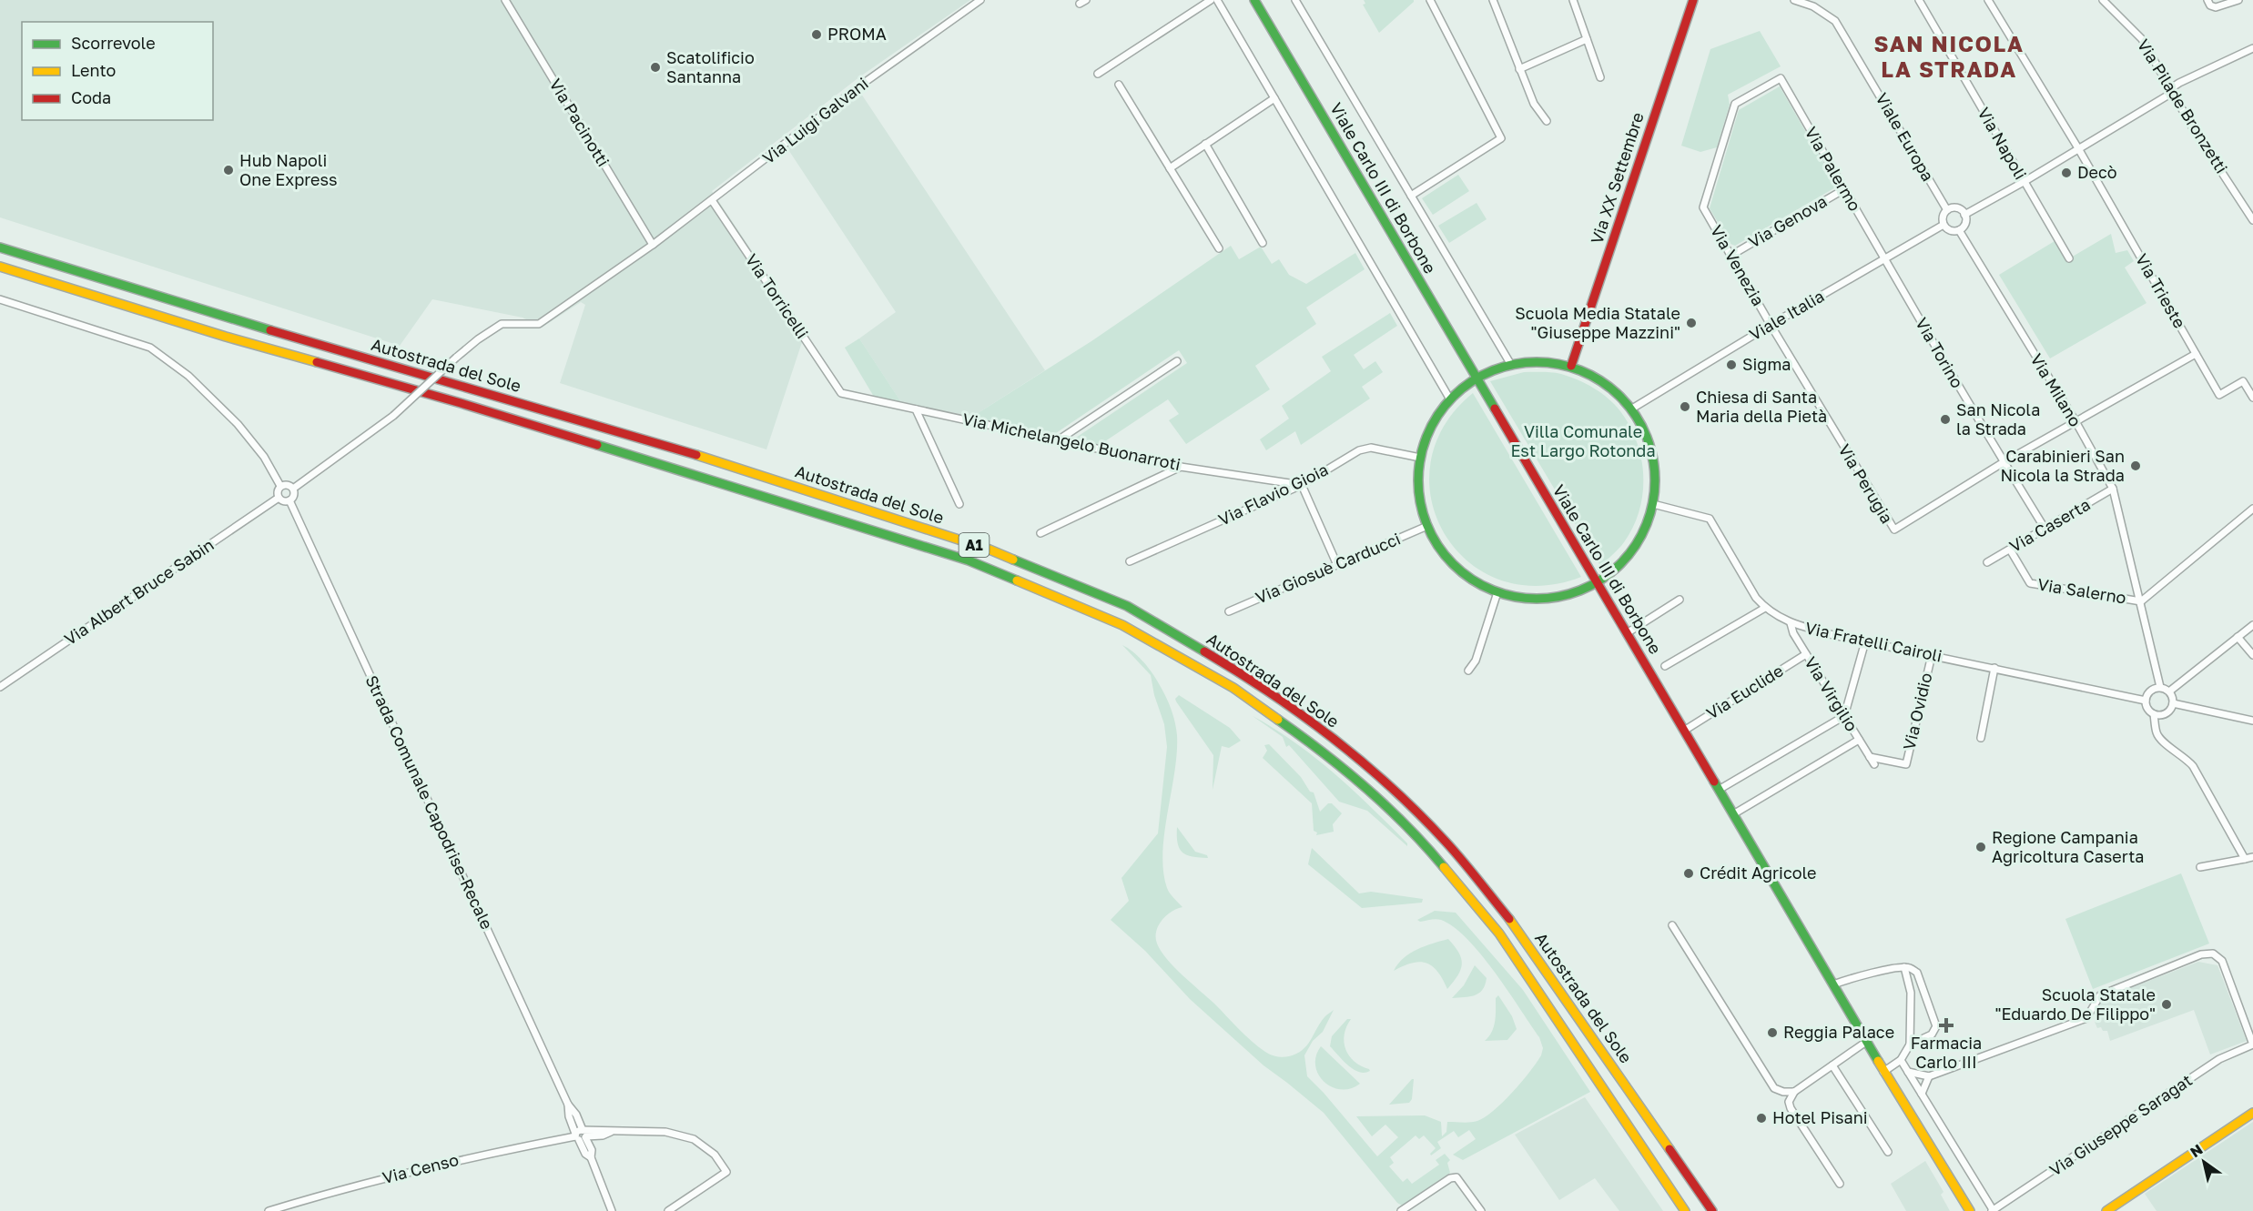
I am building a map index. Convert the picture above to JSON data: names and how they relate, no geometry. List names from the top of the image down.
{
  "streets": {
    "main road": [
      "Via XX Settembre",
      "Viale Carlo III di Borbone",
      "Autostrada del Sole",
      "A1"
    ],
    "street": [
      "Via Pilade Bronzetti",
      "Via Luigi Galvani",
      "Via Pacinotti",
      "Viale Europa",
      "Via Napoli",
      "Via Palermo",
      "Via Genova",
      "Via Venezia",
      "Via Trieste",
      "Via Torricelli",
      "Viale Italia",
      "Via Torino",
      "Via Milano",
      "Via Michelangelo Buonarroti",
      "Via Perugia",
      "Via Flavio Gioia",
      "Via Caserta",
      "Via Giosuè Carducci",
      "Via Salerno",
      "Via Albert Bruce Sabin",
      "Via Fratelli Cairoli",
      "Via Euclide",
      "Via Virgilio",
      "Via Ovidio",
      "Strada Comunale Capodrise-Recale",
      "Via Giuseppe Saragat",
      "Via Censo"
    ]
  },
  "crossings": [
    ["Via Luigi Galvani", "Via Pacinotti"],
    ["Via Luigi Galvani", "Via Torricelli"],
    ["Via Luigi Galvani", "Via Albert Bruce Sabin"],
    ["Via Luigi Galvani", "Strada Comunale Capodrise-Recale"],
    ["Viale Europa", "Viale Italia"],
    ["Viale Europa", "Via Milano"],
    ["Via Palermo", "Via Genova"],
    ["Via Palermo", "Via Venezia"],
    ["Via Palermo", "Viale Italia"],
    ["Via Palermo", "Via Torino"],
    ["Viale Carlo III di Borbone", "Via Euclide"],
    ["Via Genova", "Via Venezia"],
    ["Via Venezia", "Viale Italia"],
    ["Via Venezia", "Via Perugia"],
    ["Via Torricelli", "Via Michelangelo Buonarroti"],
    ["Viale Italia", "Via Torino"],
    ["Viale Italia", "Via Milano"],
    ["Viale Italia", "Via Perugia"],
    ["Via Torino", "Via Perugia"],
    ["Via Torino", "Via Caserta"],
    ["Via Milano", "Via Caserta"],
    ["Via Milano", "Via Salerno"],
    ["Via Milano", "Via Fratelli Cairoli"],
    ["Via Michelangelo Buonarroti", "Via Flavio Gioia"],
    ["Via Caserta", "Via Salerno"],
    ["Via Albert Bruce Sabin", "Strada Comunale Capodrise-Recale"],
    ["Via Fratelli Cairoli", "Via Virgilio"],
    ["Via Fratelli Cairoli", "Via Ovidio"],
    ["Via Euclide", "Via Virgilio"],
    ["Via Virgilio", "Via Ovidio"],
    ["Strada Comunale Capodrise-Recale", "Via Censo"]
  ],
  "districts": ["SAN NICOLA LA STRADA"],
  "parks": ["Villa Comunale Est Largo Rotonda"],
  "places": {
    "other": [
      "PROMA",
      "Scatolificio Santanna",
      "Hub Napoli One Express",
      "Decò",
      "Scuola Media Statale \"Giuseppe Mazzini\"",
      "Sigma",
      "Chiesa di Santa Maria della Pietà",
      "San Nicola la Strada",
      "Carabinieri San Nicola la Strada",
      "Regione Campania Agricoltura Caserta",
      "Crédit Agricole",
      "Scuola Statale \"Eduardo De Filippo\"",
      "Reggia Palace",
      "Hotel Pisani"
    ],
    "health": ["Farmacia Carlo III"]
  },
  "legend": ["Scorrevole", "Lento", "Coda"],
  "north": "top left"
}
